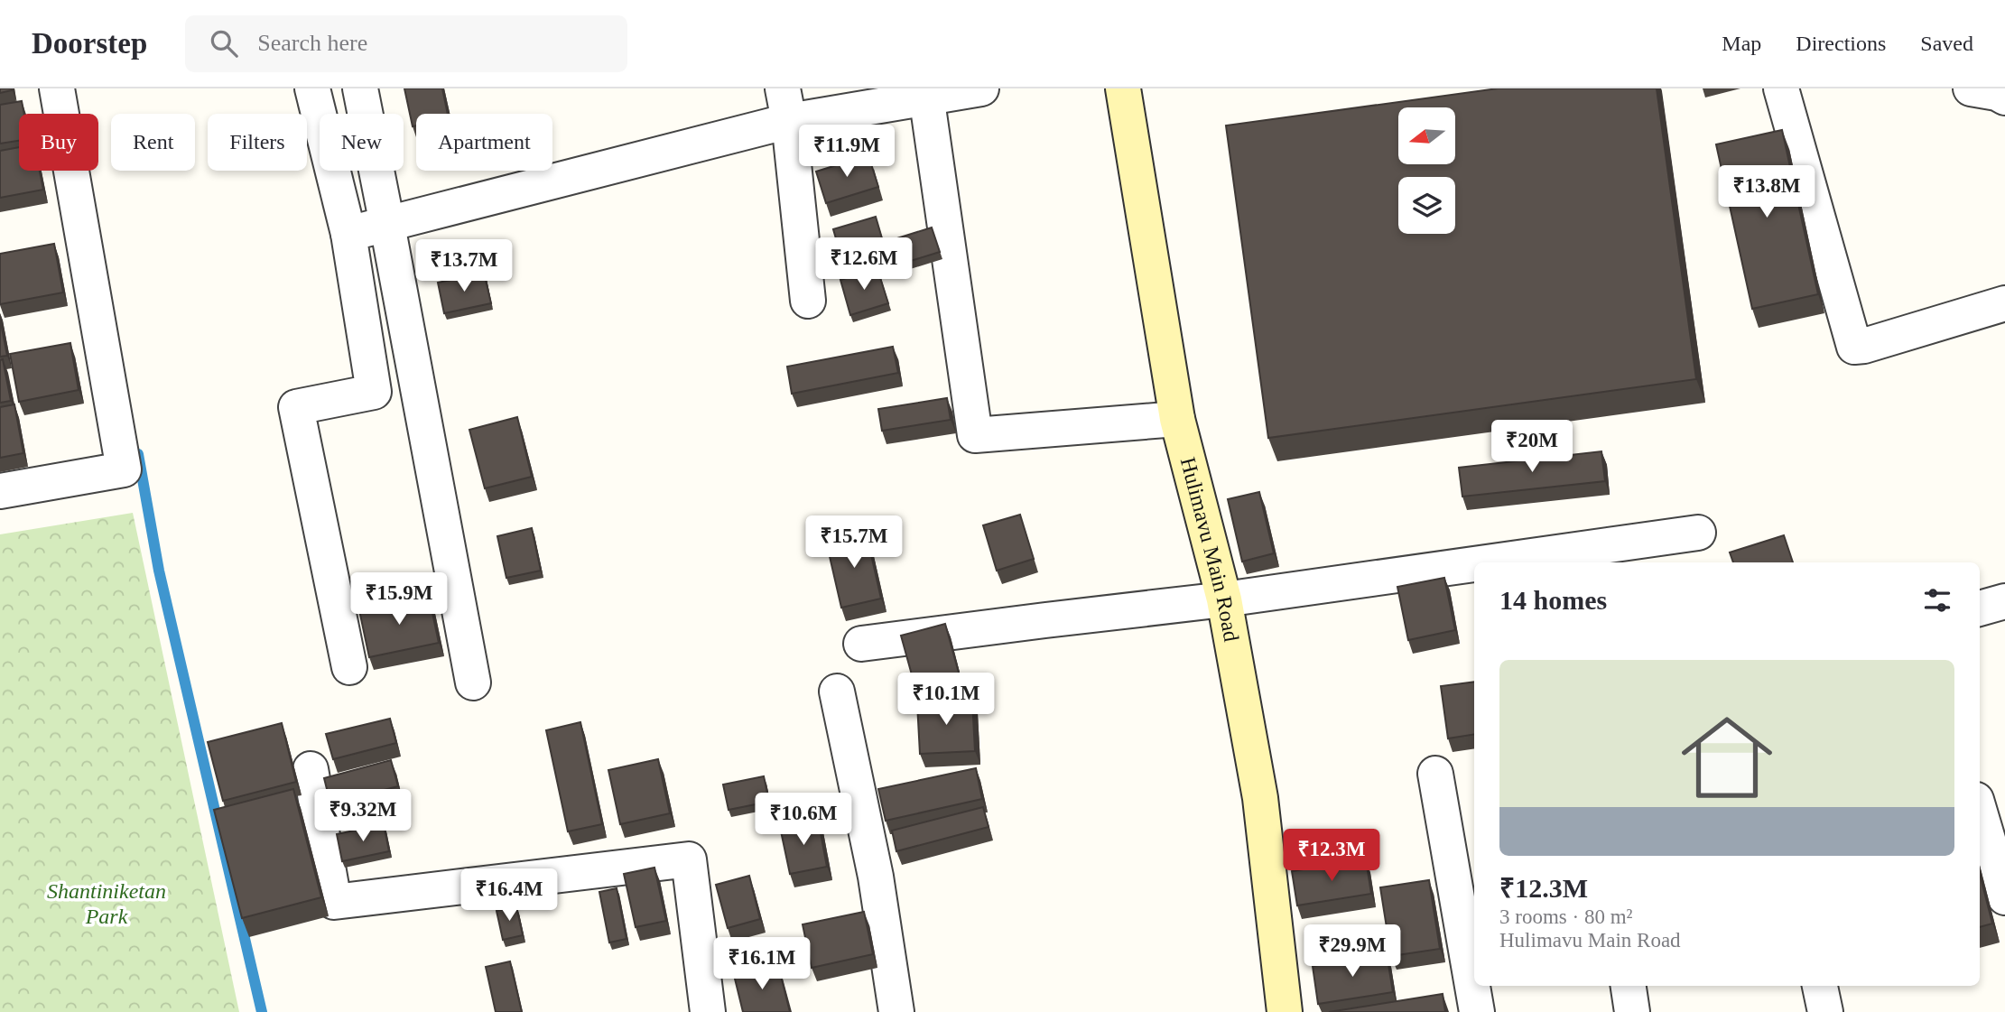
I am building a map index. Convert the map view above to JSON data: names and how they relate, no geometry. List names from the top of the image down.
{
  "streets": {
    "street": ["Hulimavu Main Road"]
  },
  "parks": ["Shantiniketan Park"],
  "north": "left",
  "page": {
    "header": "Doorstep",
    "search": "Search here",
    "nav": ["Map", "Directions", "Saved"],
    "chip": [
      "Buy",
      "Rent",
      "Filters",
      "New",
      "Apartment"
    ],
    "price": [
      "₹11.9M",
      "₹13.8M",
      "₹12.6M",
      "₹13.7M",
      "₹20M",
      "₹15.7M",
      "₹15.9M",
      "₹10.1M",
      "₹9.32M",
      "₹10.6M",
      "₹12.3M",
      "₹16.4M",
      "₹29.9M",
      "₹16.1M"
    ],
    "heading": "14 homes",
    "list": [
      {
        "name": "₹12.3M",
        "note": "3 rooms · 80 m² · Hulimavu Main Road"
      }
    ]
  }
}
